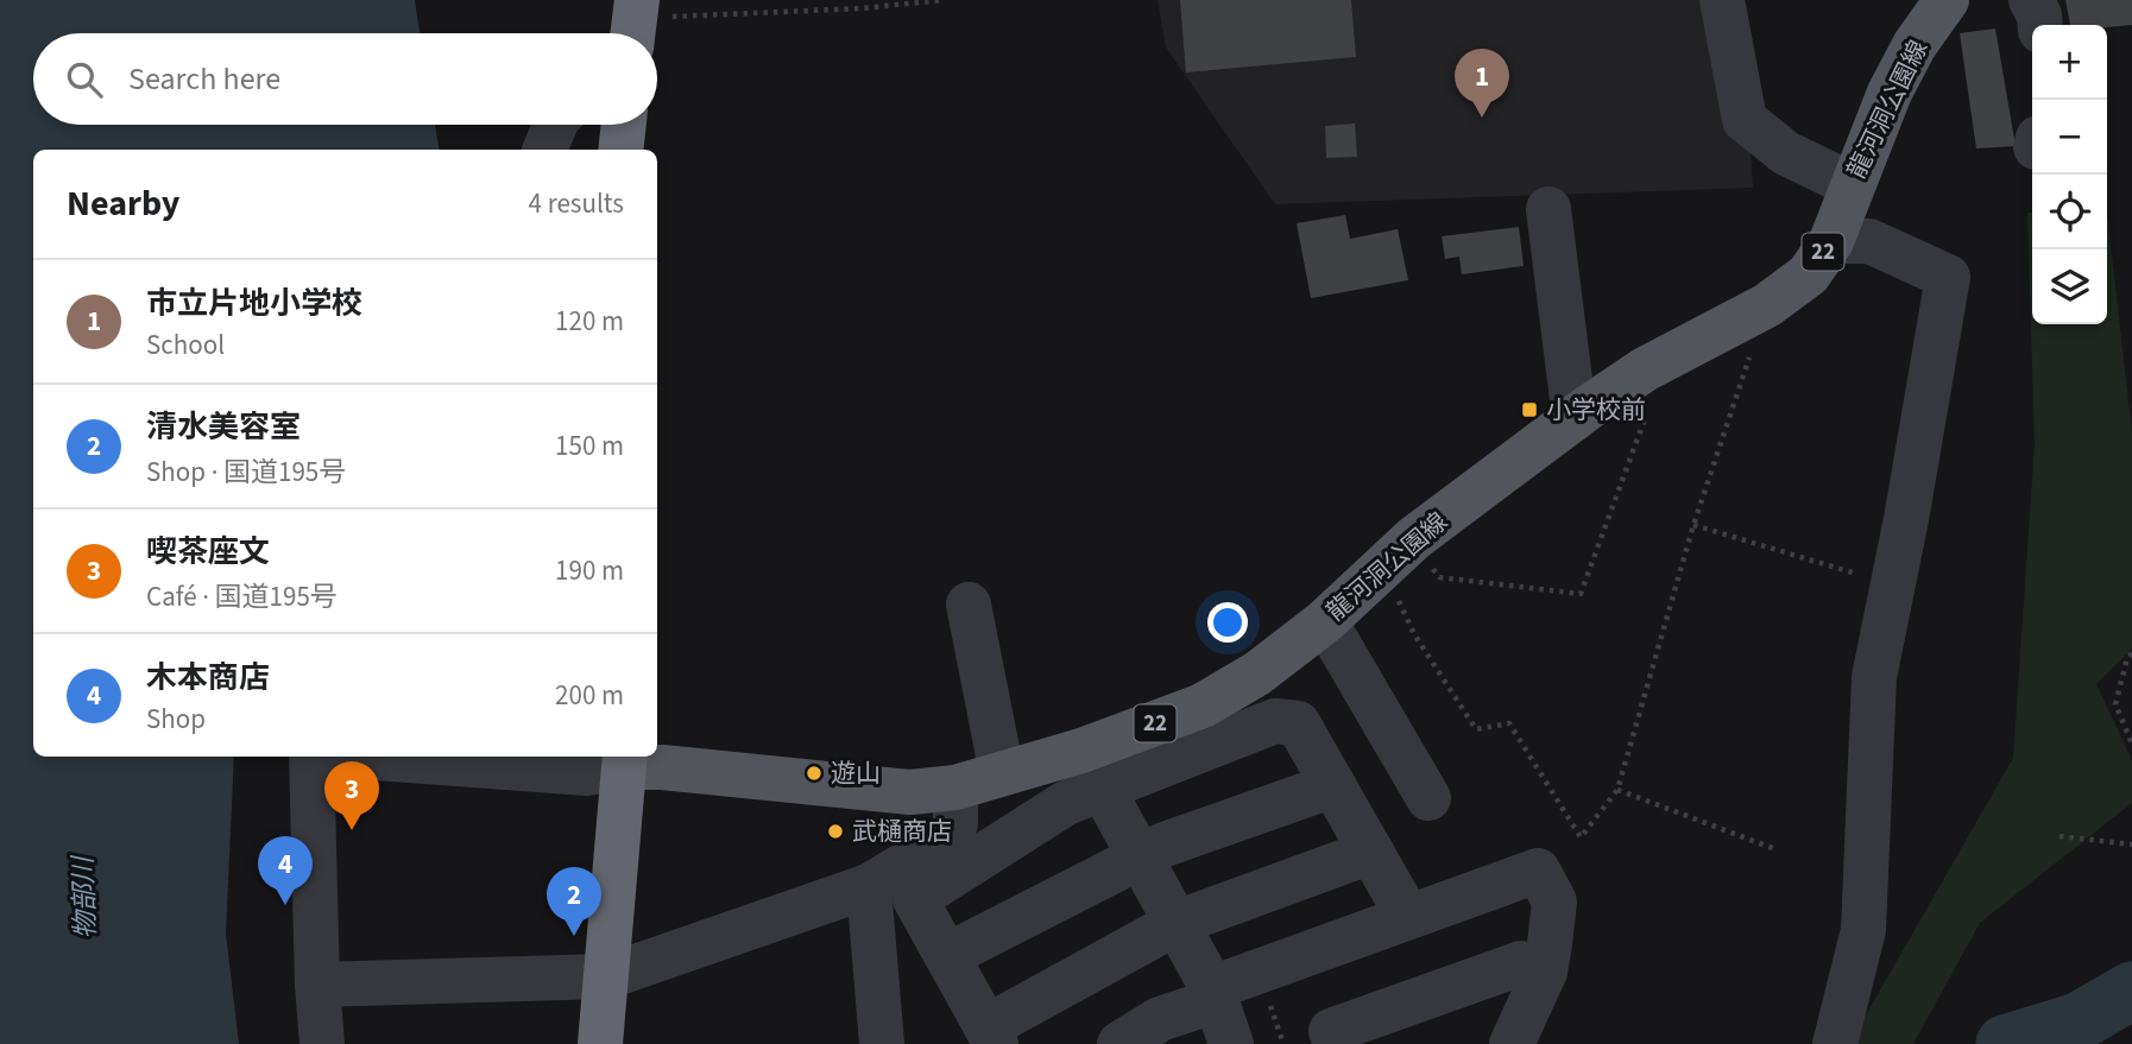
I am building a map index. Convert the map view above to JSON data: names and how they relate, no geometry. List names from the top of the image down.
{
  "streets": {
    "main road": ["龍河洞公園線", "22"]
  },
  "water": ["物部川"],
  "places": {
    "transit": ["小学校前"],
    "other": ["遊山", "武樋商店"]
  },
  "page": {
    "map_buttons": ["+", "−"],
    "search": "Search here",
    "pins": [
      "1",
      "3",
      "4",
      "2"
    ],
    "heading": ["Nearby", "4 results"],
    "list": [
      {
        "mark": "1",
        "name": "市立片地小学校",
        "note": "School",
        "value": "120 m"
      },
      {
        "mark": "2",
        "name": "清水美容室",
        "note": "Shop · 国道195号",
        "value": "150 m"
      },
      {
        "mark": "3",
        "name": "喫茶座文",
        "note": "Café · 国道195号",
        "value": "190 m"
      },
      {
        "mark": "4",
        "name": "木本商店",
        "note": "Shop",
        "value": "200 m"
      }
    ]
  }
}
